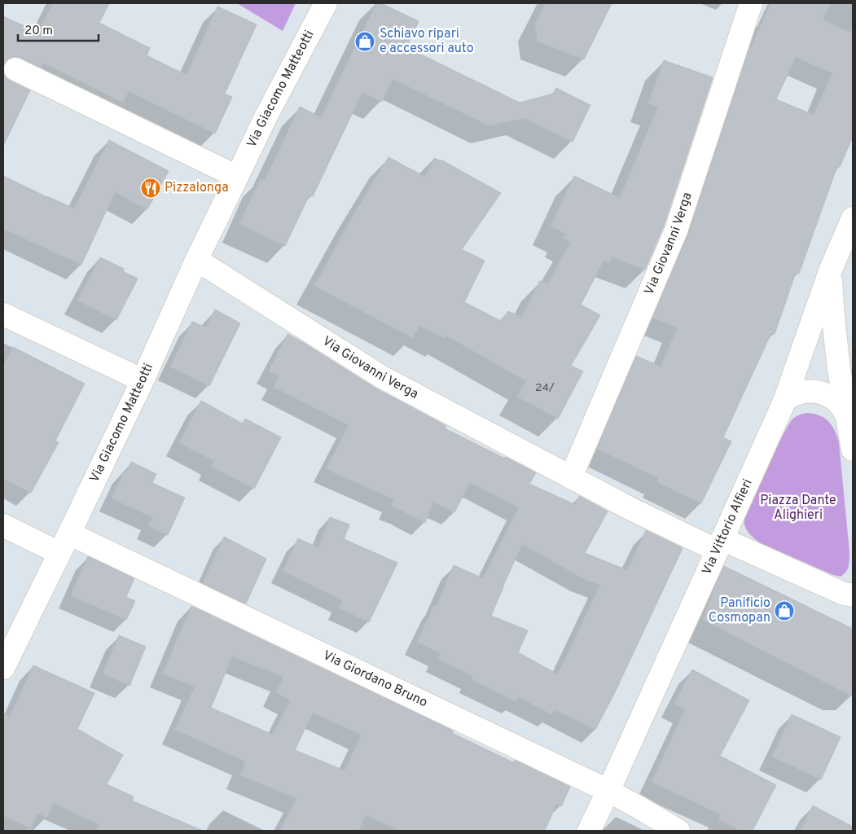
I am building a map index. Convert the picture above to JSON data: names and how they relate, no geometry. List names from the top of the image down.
{
  "streets": {
    "street": [
      "Via Giacomo Matteotti",
      "Via Giovanni Verga",
      "Via Vittorio Alfieri",
      "Via Giordano Bruno"
    ]
  },
  "crossings": [
    ["Via Giacomo Matteotti", "Via Giovanni Verga"],
    ["Via Giacomo Matteotti", "Via Giordano Bruno"],
    ["Via Giovanni Verga", "Via Vittorio Alfieri"],
    ["Via Vittorio Alfieri", "Via Giordano Bruno"]
  ],
  "parks": ["Piazza Dante Alighieri"],
  "places": {
    "shop": ["Schiavo ripari e accessori auto", "Panificio Cosmopan"],
    "restaurant": ["Pizzalonga"]
  },
  "house_numbers": ["24/"],
  "scale_bar": "20 m"
}
